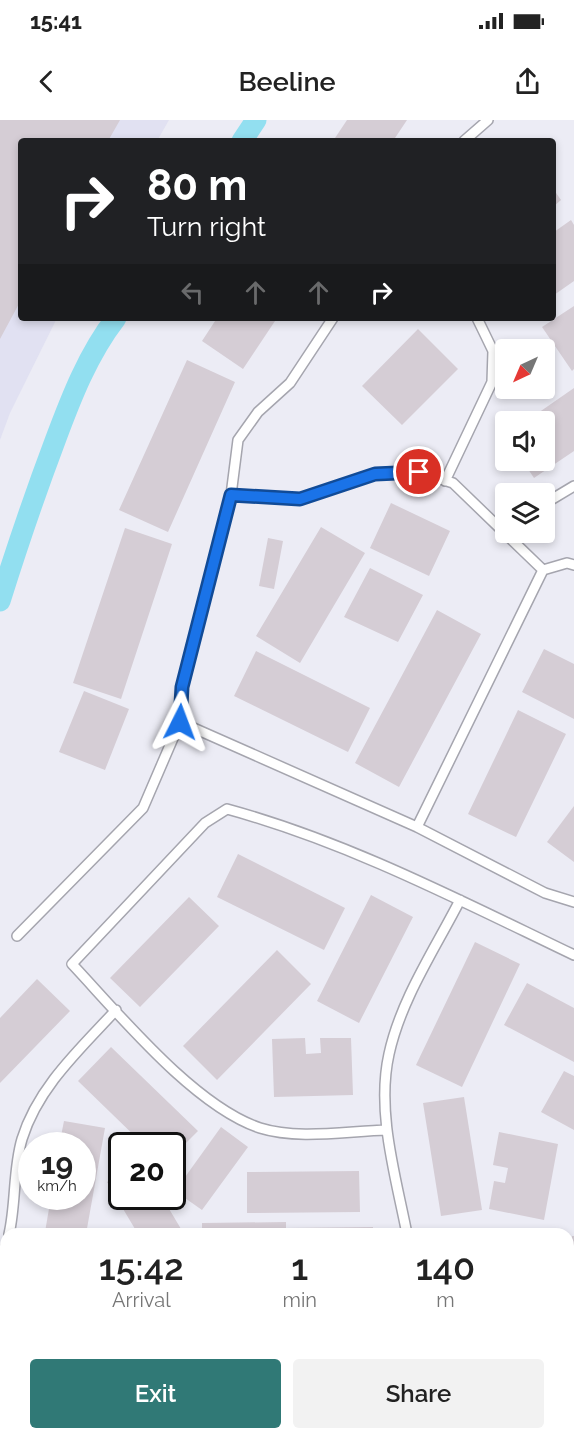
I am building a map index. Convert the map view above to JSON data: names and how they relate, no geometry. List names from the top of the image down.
{
  "north": "bottom left",
  "page": {
    "status": "15:41",
    "header": "Beeline",
    "turn": ["80 m", "Turn right"],
    "speed": "19 km/h",
    "limit": "20",
    "eta": [
      "15:42",
      "Arrival",
      "1",
      "min",
      "140",
      "m"
    ],
    "buttons": ["Exit", "Share"]
  }
}
